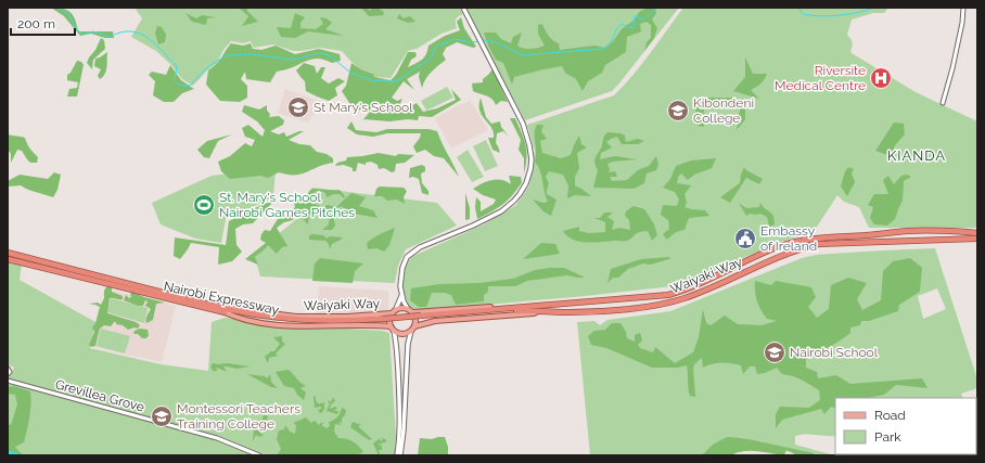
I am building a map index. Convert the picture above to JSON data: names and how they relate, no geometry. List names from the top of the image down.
{
  "streets": {
    "highway": ["Waiyaki Way", "Nairobi Expressway"],
    "street": ["Grevillea Grove"]
  },
  "crossings": [
    ["Waiyaki Way", "Nairobi Expressway"]
  ],
  "districts": ["KIANDA"],
  "places": {
    "hospital": ["Riversite Medical Centre"],
    "school or university": [
      "St Mary's School",
      "Kibondeni College",
      "Nairobi School",
      "Montessori Teachers Training College"
    ],
    "sports": ["St. Mary's School Nairobi Games Pitches"],
    "public building": ["Embassy of Ireland"]
  },
  "legend": ["Road", "Park"],
  "scale_bar": "200 m"
}
